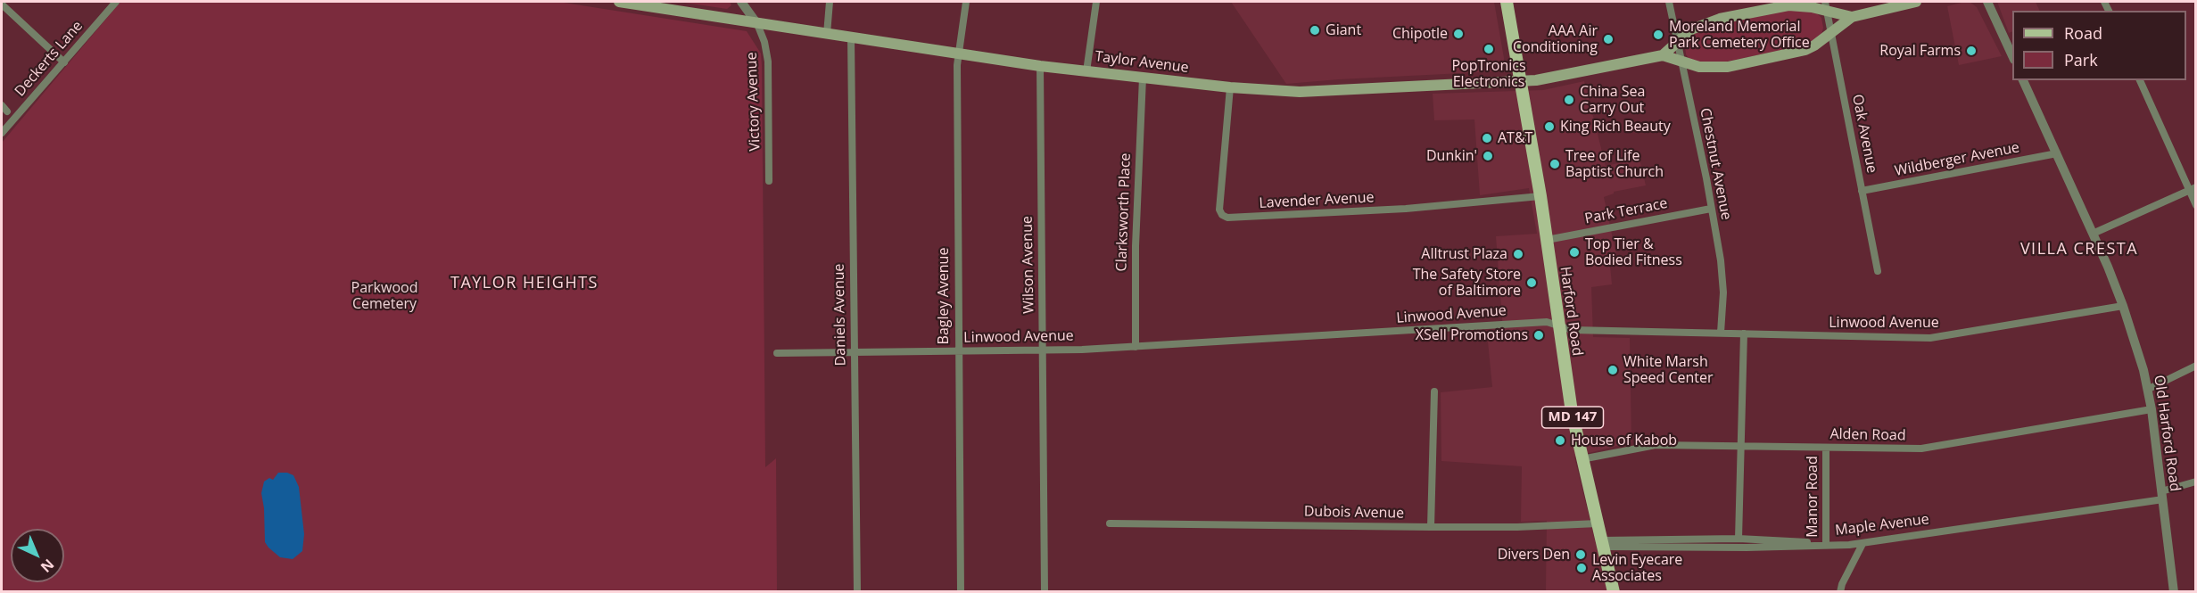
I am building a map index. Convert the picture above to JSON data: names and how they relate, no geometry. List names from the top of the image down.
{
  "streets": {
    "main road": ["Taylor Avenue", "Harford Road", "MD 147"],
    "street": [
      "Deckerts Lane",
      "Victory Avenue",
      "Oak Avenue",
      "Wildberger Avenue",
      "Chestnut Avenue",
      "Lavender Avenue",
      "Park Terrace",
      "Clarksworth Place",
      "Wilson Avenue",
      "Bagley Avenue",
      "Daniels Avenue",
      "Linwood Avenue",
      "Old Harford Road",
      "Alden Road",
      "Manor Road",
      "Dubois Avenue",
      "Maple Avenue"
    ]
  },
  "crossings": [
    ["Taylor Avenue", "Victory Avenue"],
    ["Taylor Avenue", "Oak Avenue"],
    ["Taylor Avenue", "Chestnut Avenue"],
    ["Taylor Avenue", "Lavender Avenue"],
    ["Taylor Avenue", "Clarksworth Place"],
    ["Taylor Avenue", "Wilson Avenue"],
    ["Taylor Avenue", "Bagley Avenue"],
    ["Taylor Avenue", "Harford Road"],
    ["Taylor Avenue", "Daniels Avenue"],
    ["Oak Avenue", "Wildberger Avenue"],
    ["Wildberger Avenue", "Old Harford Road"],
    ["Chestnut Avenue", "Park Terrace"],
    ["Chestnut Avenue", "Linwood Avenue"],
    ["Lavender Avenue", "Harford Road"],
    ["Park Terrace", "Harford Road"],
    ["Clarksworth Place", "Linwood Avenue"],
    ["Wilson Avenue", "Linwood Avenue"],
    ["Bagley Avenue", "Linwood Avenue"],
    ["Harford Road", "Linwood Avenue"],
    ["Harford Road", "Alden Road"],
    ["Harford Road", "Dubois Avenue"],
    ["Harford Road", "Maple Avenue"],
    ["Daniels Avenue", "Linwood Avenue"],
    ["Linwood Avenue", "Old Harford Road"],
    ["Old Harford Road", "Alden Road"],
    ["Old Harford Road", "Maple Avenue"],
    ["Alden Road", "Manor Road"],
    ["Manor Road", "Maple Avenue"]
  ],
  "districts": ["VILLA CRESTA", "TAYLOR HEIGHTS"],
  "parks": ["Parkwood Cemetery"],
  "places": [
    "Giant",
    "Chipotle",
    "Moreland Memorial Park Cemetery Office",
    "AAA Air Conditioning",
    "PopTronics Electronics",
    "Royal Farms",
    "China Sea Carry Out",
    "King Rich Beauty",
    "AT&T",
    "Dunkin'",
    "Tree of Life Baptist Church",
    "Top Tier & Bodied Fitness",
    "Alltrust Plaza",
    "The Safety Store of Baltimore",
    "XSell Promotions",
    "White Marsh Speed Center",
    "House of Kabob",
    "Divers Den",
    "Levin Eyecare Associates"
  ],
  "legend": ["Road", "Park"],
  "north": "bottom right"
}
